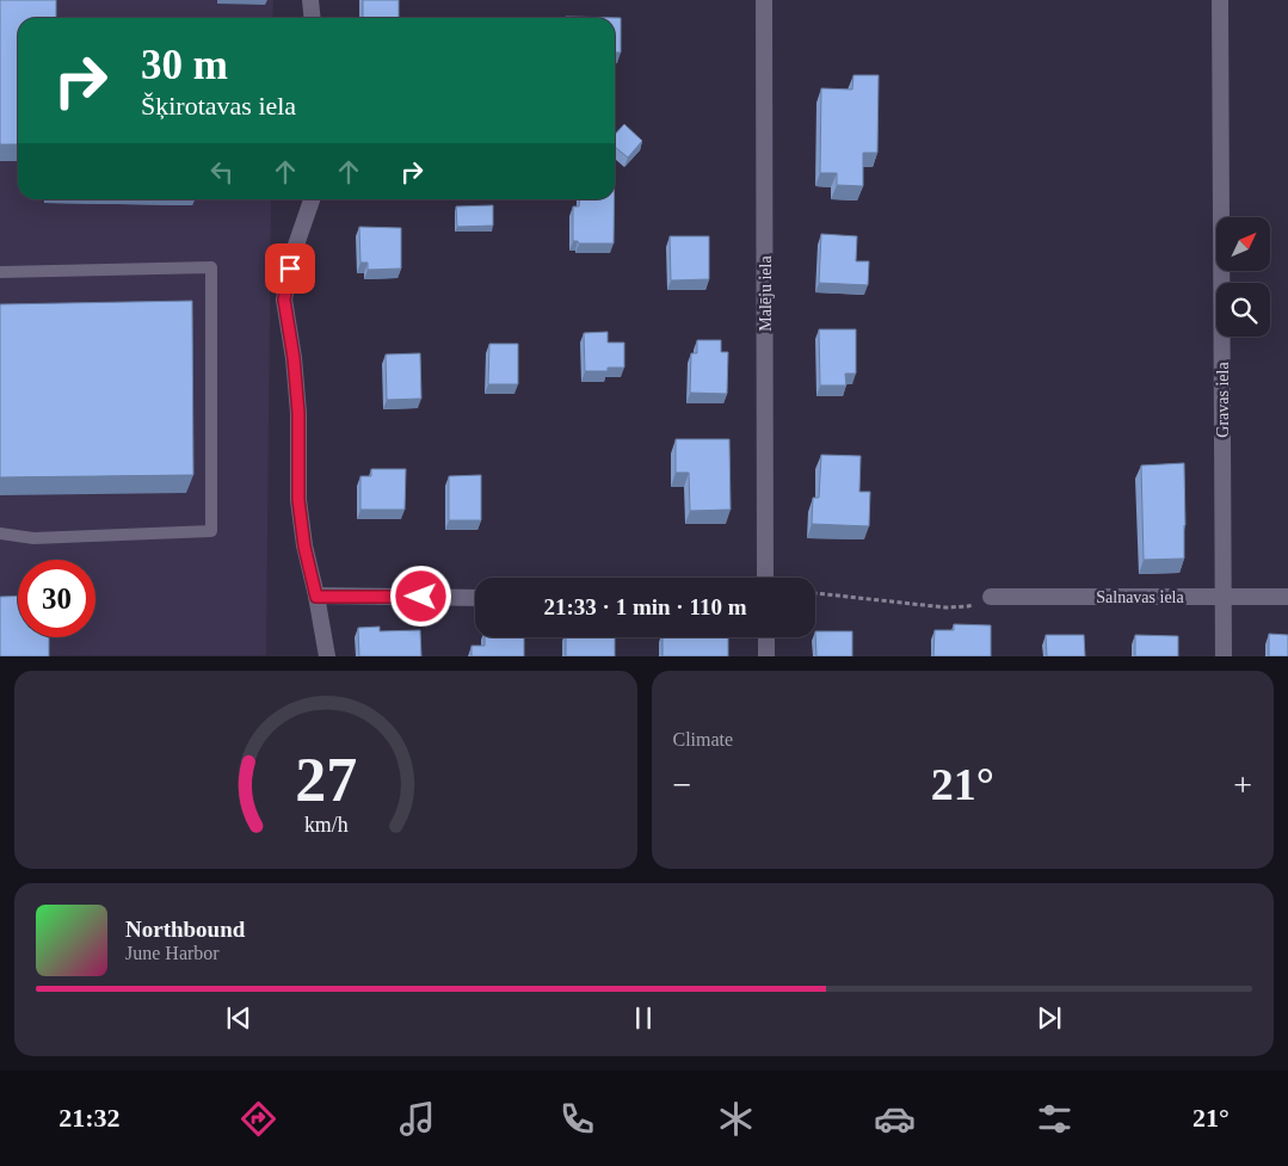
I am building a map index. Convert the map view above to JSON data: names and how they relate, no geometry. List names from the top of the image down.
{
  "streets": {
    "street": ["Malēju iela", "Gravas iela", "Salnavas iela"]
  },
  "crossings": [
    ["Gravas iela", "Salnavas iela"]
  ],
  "north": "top right",
  "page": {
    "turn": ["30 m", "Šķirotavas iela"],
    "limit": "30",
    "trip": "21:33 · 1 min · 110 m",
    "tile": "Climate",
    "heat": ["−", "21°", "+"],
    "song": ["Northbound", "June Harbor"],
    "tabs": ["21:32", "21°"],
    "gauge": ["27", "km/h"]
  }
}
